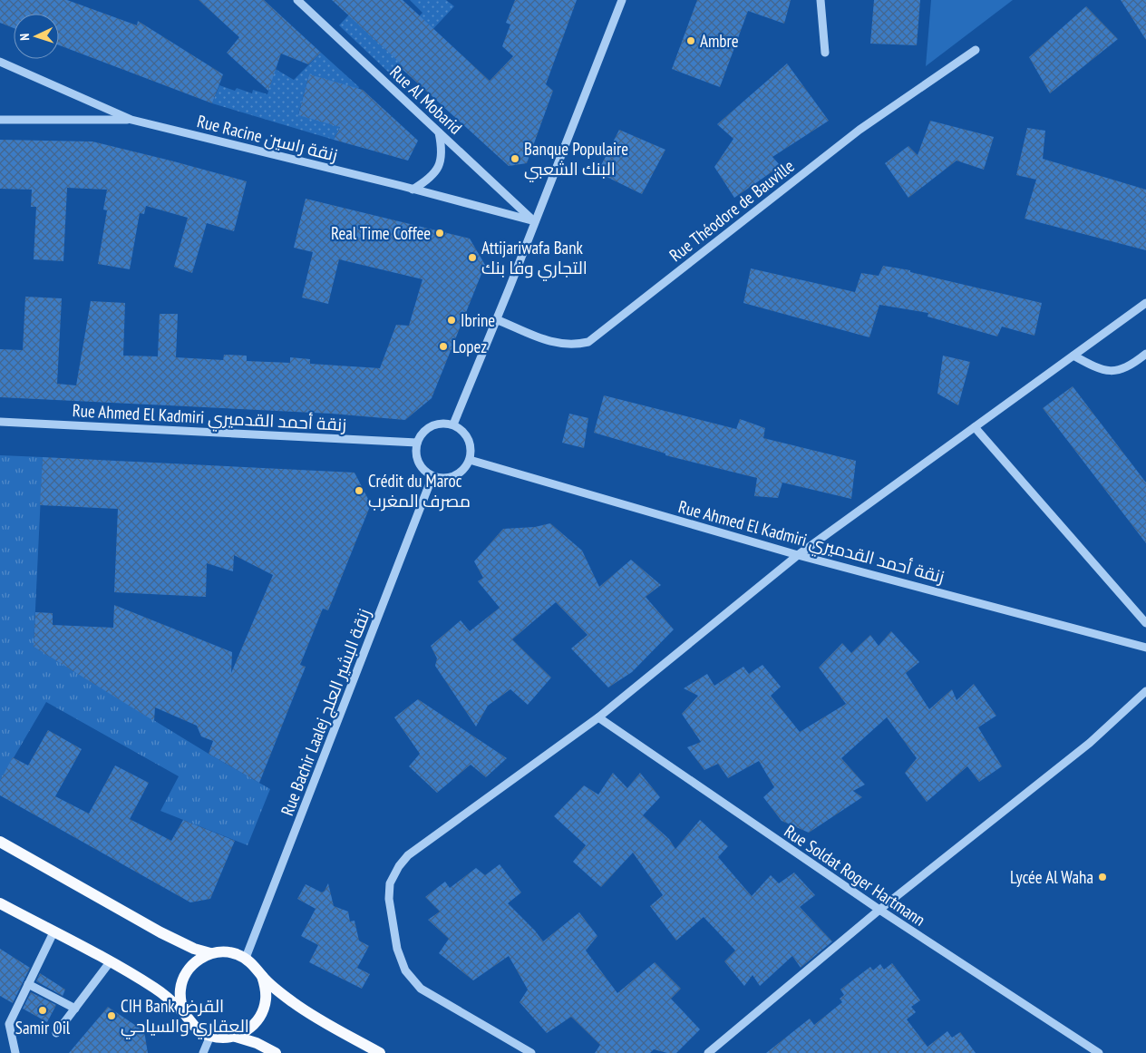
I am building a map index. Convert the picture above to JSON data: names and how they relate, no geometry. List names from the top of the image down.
{
  "streets": {
    "street": [
      "Rue Al Mobarid",
      "Rue Racine زنقة راسين",
      "Rue Théodore de Bauville",
      "Rue Ahmed El Kadmiri زنقة أحمد القدميري",
      "Rue Bachir Laalej زنقة البشير العلج",
      "Rue Soldat Roger Hartmann"
    ]
  },
  "crossings": [
    ["Rue Al Mobarid", "Rue Racine زنقة راسين"],
    ["Rue Ahmed El Kadmiri زنقة أحمد القدميري", "Rue Bachir Laalej زنقة البشير العلج"]
  ],
  "places": [
    "Ambre",
    "Banque Populaire البنك الشعبي",
    "Real Time Coffee",
    "Attijariwafa Bank التجاري وفا بنك",
    "Ibrine",
    "Lopez",
    "Crédit du Maroc مصرف المغرب",
    "Lycée Al Waha",
    "Samir Oil",
    "CIH Bank القرض العقاري والسياحي"
  ],
  "north": "left"
}
